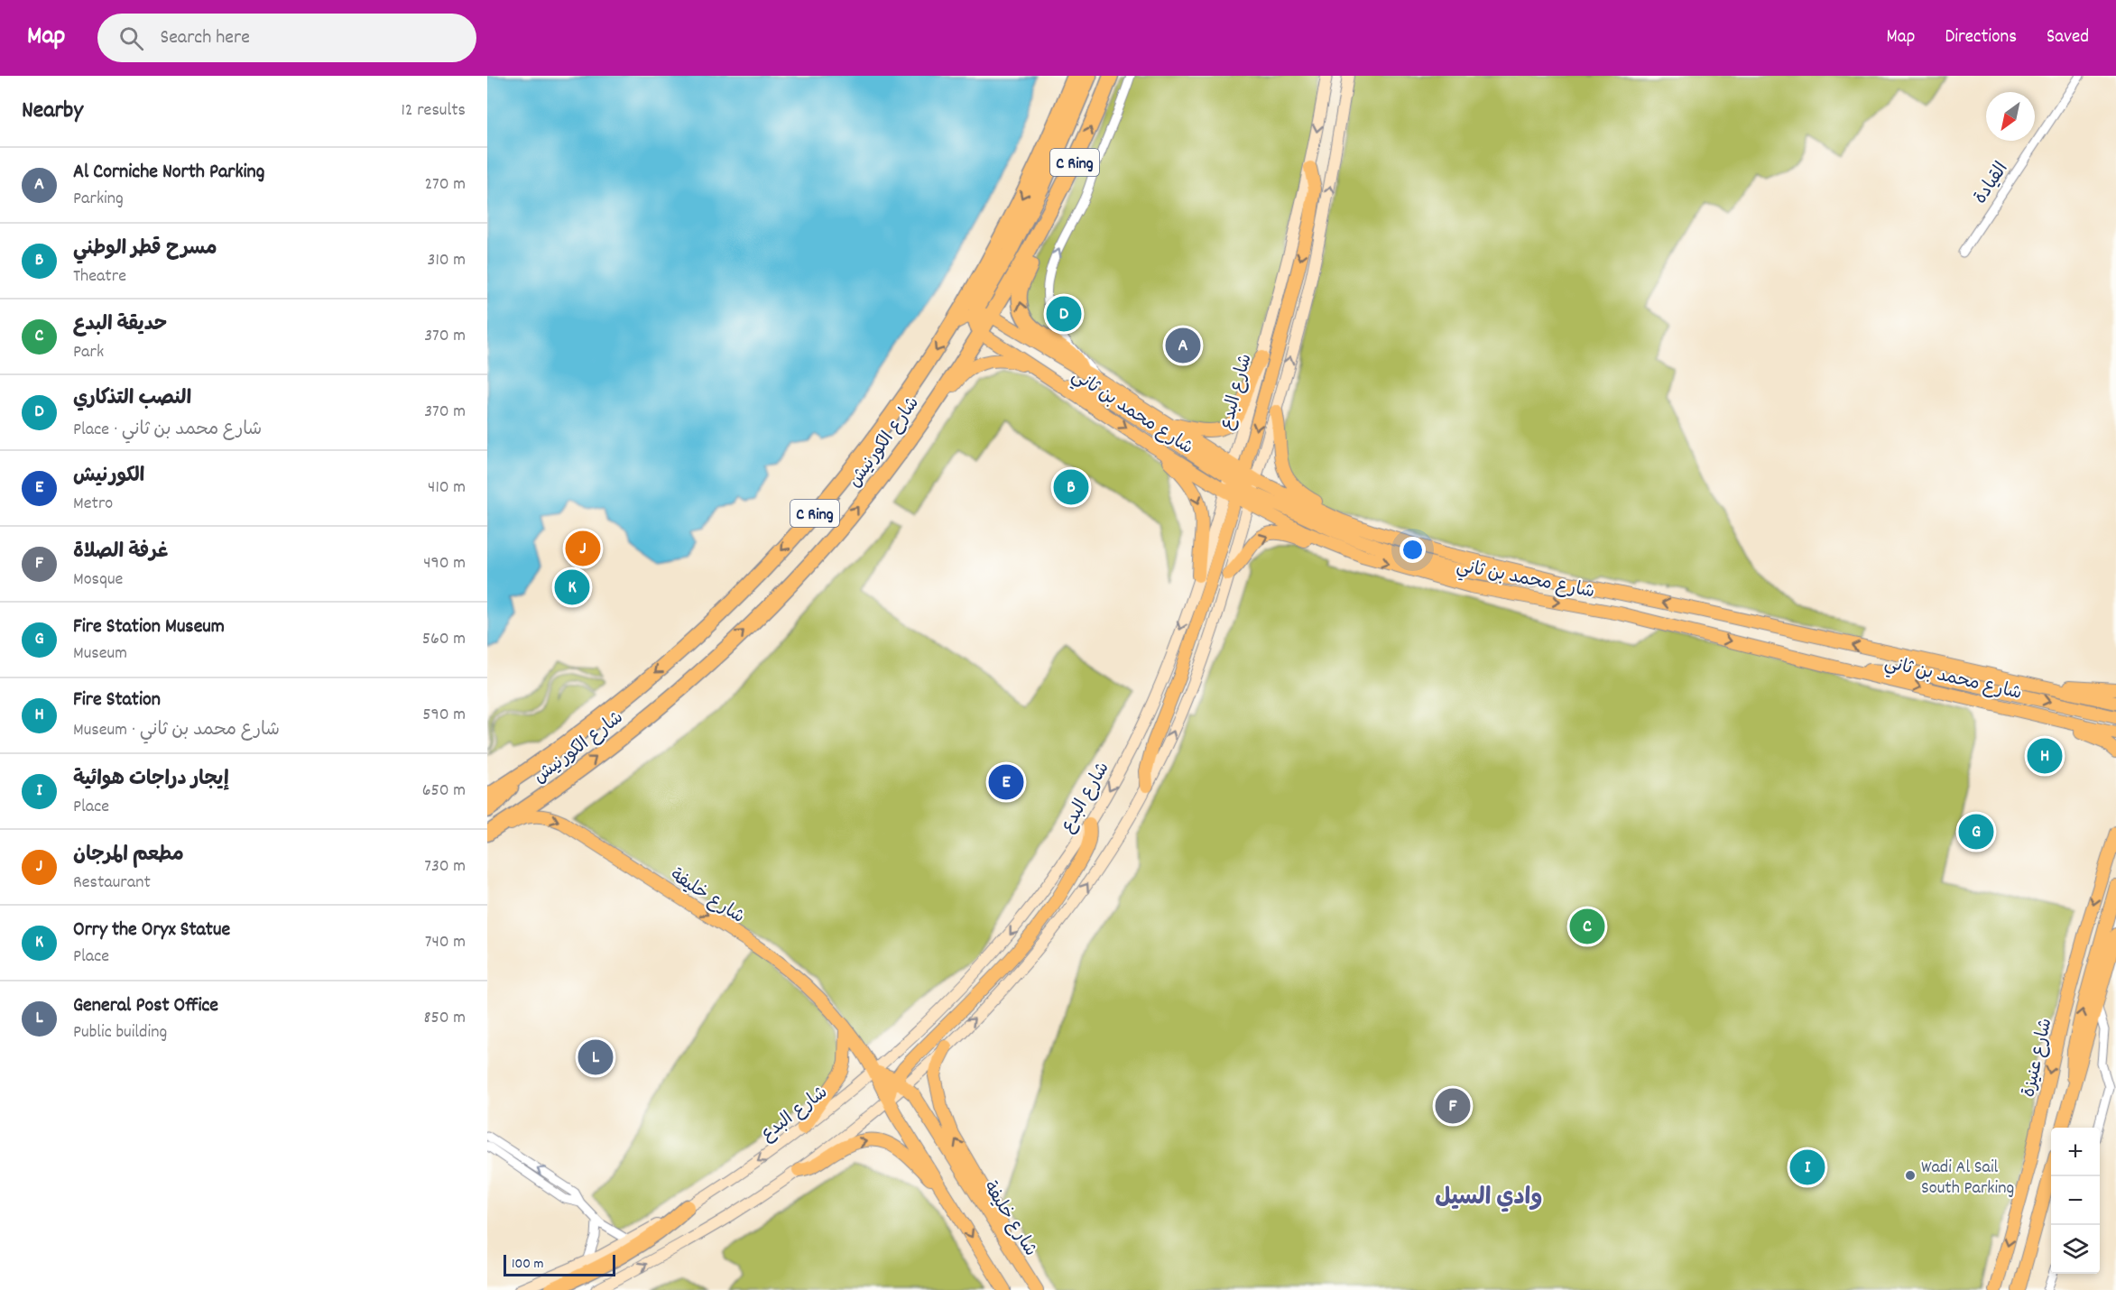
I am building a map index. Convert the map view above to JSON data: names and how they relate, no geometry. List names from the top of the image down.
{
  "streets": {
    "highway": ["C Ring", "شارع الكورنيش"],
    "main road": [
      "شارع البدع",
      "شارع محمد بن ثاني",
      "شارع خليفة",
      "شارع عنيزة"
    ],
    "street": ["القيادة"]
  },
  "crossings": [
    ["شارع البدع", "شارع محمد بن ثاني"],
    ["شارع البدع", "شارع خليفة"],
    ["شارع محمد بن ثاني", "شارع الكورنيش"],
    ["شارع الكورنيش", "شارع خليفة"]
  ],
  "one_way": ["شارع خليفة"],
  "districts": ["وادي السيل"],
  "places": ["Wadi Al Sail South Parking"],
  "scale_bar": "100 m",
  "north": "bottom left",
  "page": {
    "header": "Map",
    "search": "Search here",
    "nav": ["Map", "Directions", "Saved"],
    "heading": ["Nearby", "12 results"],
    "list": [
      {
        "mark": "A",
        "name": "Al Corniche North Parking",
        "note": "Parking",
        "value": "270 m"
      },
      {
        "mark": "B",
        "name": "مسرح قطر الوطني",
        "note": "Theatre",
        "value": "310 m"
      },
      {
        "mark": "C",
        "name": "حديقة البدع",
        "note": "Park",
        "value": "370 m"
      },
      {
        "mark": "D",
        "name": "النصب التذكاري",
        "note": "Place · شارع محمد بن ثاني",
        "value": "370 m"
      },
      {
        "mark": "E",
        "name": "الكورنيش",
        "note": "Metro",
        "value": "410 m"
      },
      {
        "mark": "F",
        "name": "غرفة الصلاة",
        "note": "Mosque",
        "value": "490 m"
      },
      {
        "mark": "G",
        "name": "Fire Station Museum",
        "note": "Museum",
        "value": "560 m"
      },
      {
        "mark": "H",
        "name": "Fire Station",
        "note": "Museum · شارع محمد بن ثاني",
        "value": "590 m"
      },
      {
        "mark": "I",
        "name": "إيجار دراجات هوائية",
        "note": "Place",
        "value": "650 m"
      },
      {
        "mark": "J",
        "name": "مطعم المرجان",
        "note": "Restaurant",
        "value": "730 m"
      },
      {
        "mark": "K",
        "name": "Orry the Oryx Statue",
        "note": "Place",
        "value": "740 m"
      },
      {
        "mark": "L",
        "name": "General Post Office",
        "note": "Public building",
        "value": "850 m"
      }
    ],
    "pins": [
      "D",
      "A",
      "B",
      "J",
      "K",
      "H",
      "E",
      "G",
      "C",
      "L",
      "F",
      "I"
    ],
    "map_buttons": ["+", "−"],
    "scale": "100 m"
  }
}
